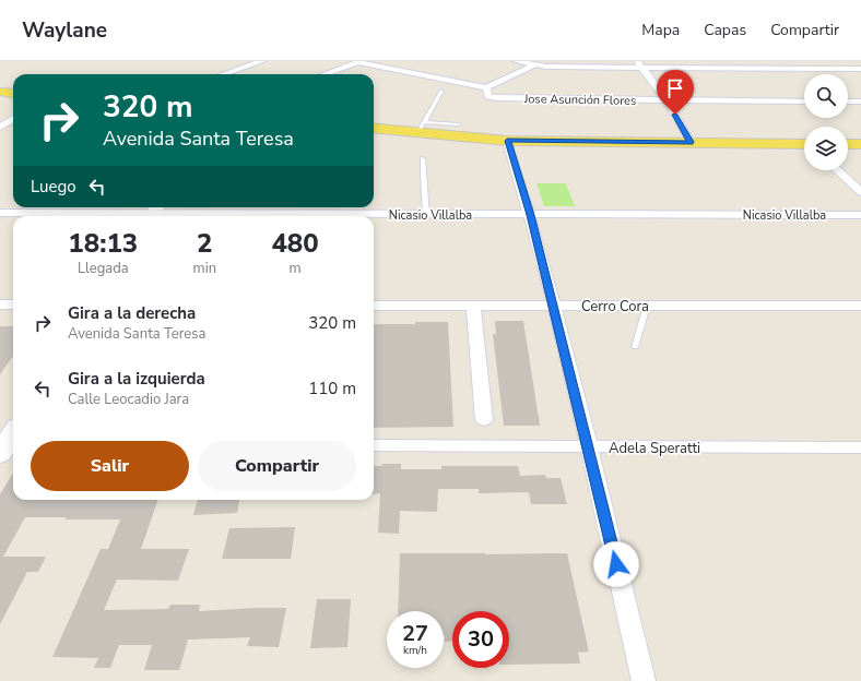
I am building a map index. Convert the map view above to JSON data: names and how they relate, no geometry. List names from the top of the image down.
{
  "streets": {
    "street": [
      "Jose Asunción Flores",
      "Nicasio Villalba",
      "Cerro Cora",
      "Adela Speratti"
    ]
  },
  "page": {
    "header": "Waylane",
    "nav": ["Mapa", "Capas", "Compartir"],
    "turn": ["320 m", "Avenida Santa Teresa"],
    "then": "Luego",
    "eta": [
      "18:13",
      "Llegada",
      "2",
      "min",
      "480",
      "m"
    ],
    "list": [
      {
        "name": "Gira a la derecha",
        "note": "Avenida Santa Teresa",
        "value": "320 m"
      },
      {
        "name": "Gira a la izquierda",
        "note": "Calle Leocadio Jara",
        "value": "110 m"
      }
    ],
    "buttons": ["Salir", "Compartir"],
    "speed": "27 km/h",
    "limit": "30"
  }
}
